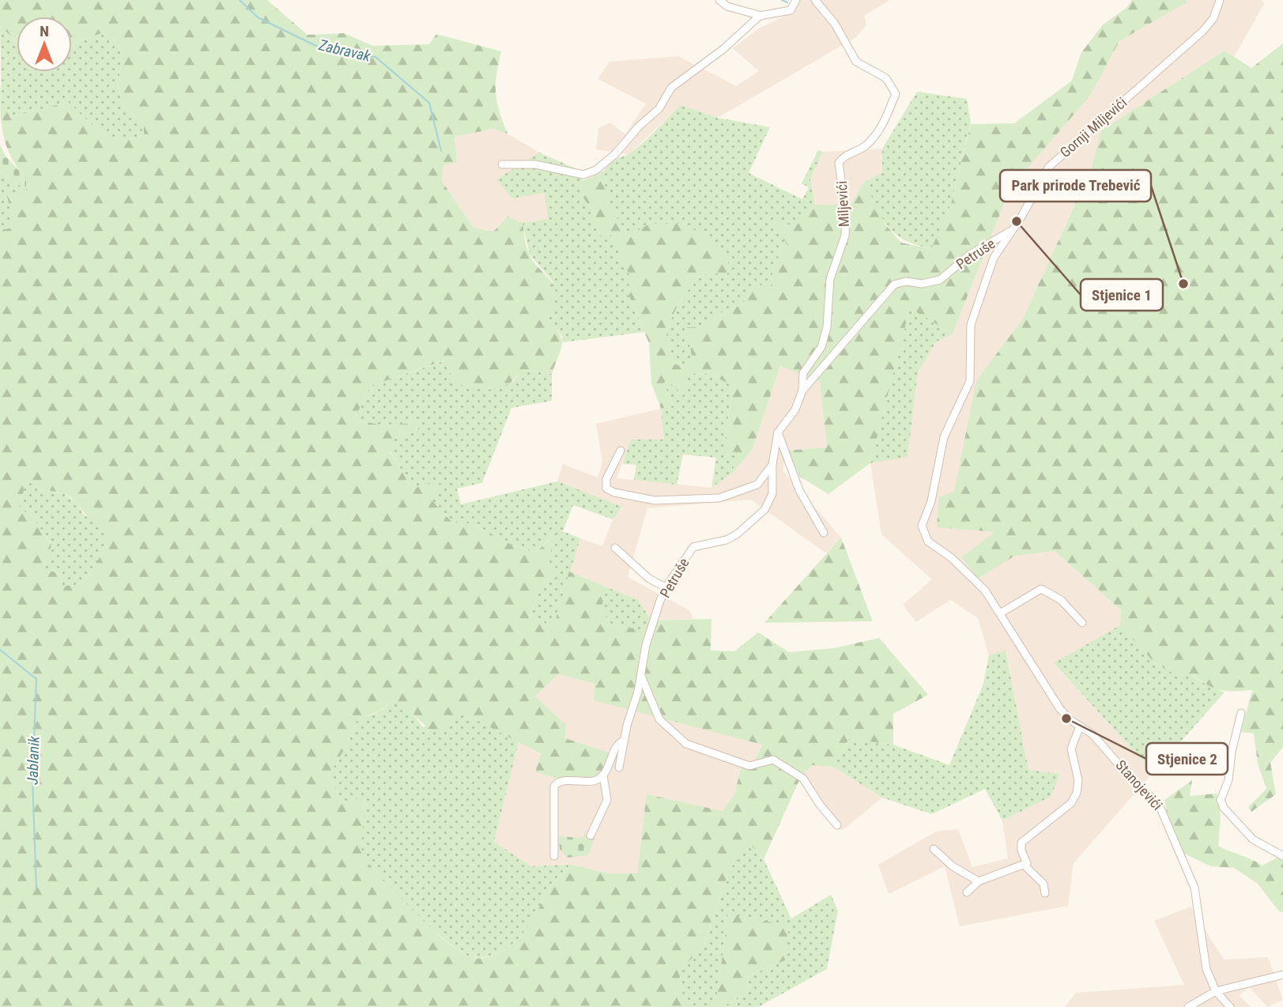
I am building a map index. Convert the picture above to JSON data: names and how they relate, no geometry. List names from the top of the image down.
{
  "streets": {
    "street": [
      "Gornji Miljevići",
      "Miljevići",
      "Petruše",
      "Stanojevići"
    ]
  },
  "crossings": [
    ["Gornji Miljevići", "Petruše"],
    ["Gornji Miljevići", "Stanojevići"],
    ["Miljevići", "Petruše"]
  ],
  "water": ["Zabravak", "Jablanik"],
  "places": ["Stjenice 1", "Park prirode Trebević", "Stjenice 2"],
  "north": "top"
}
